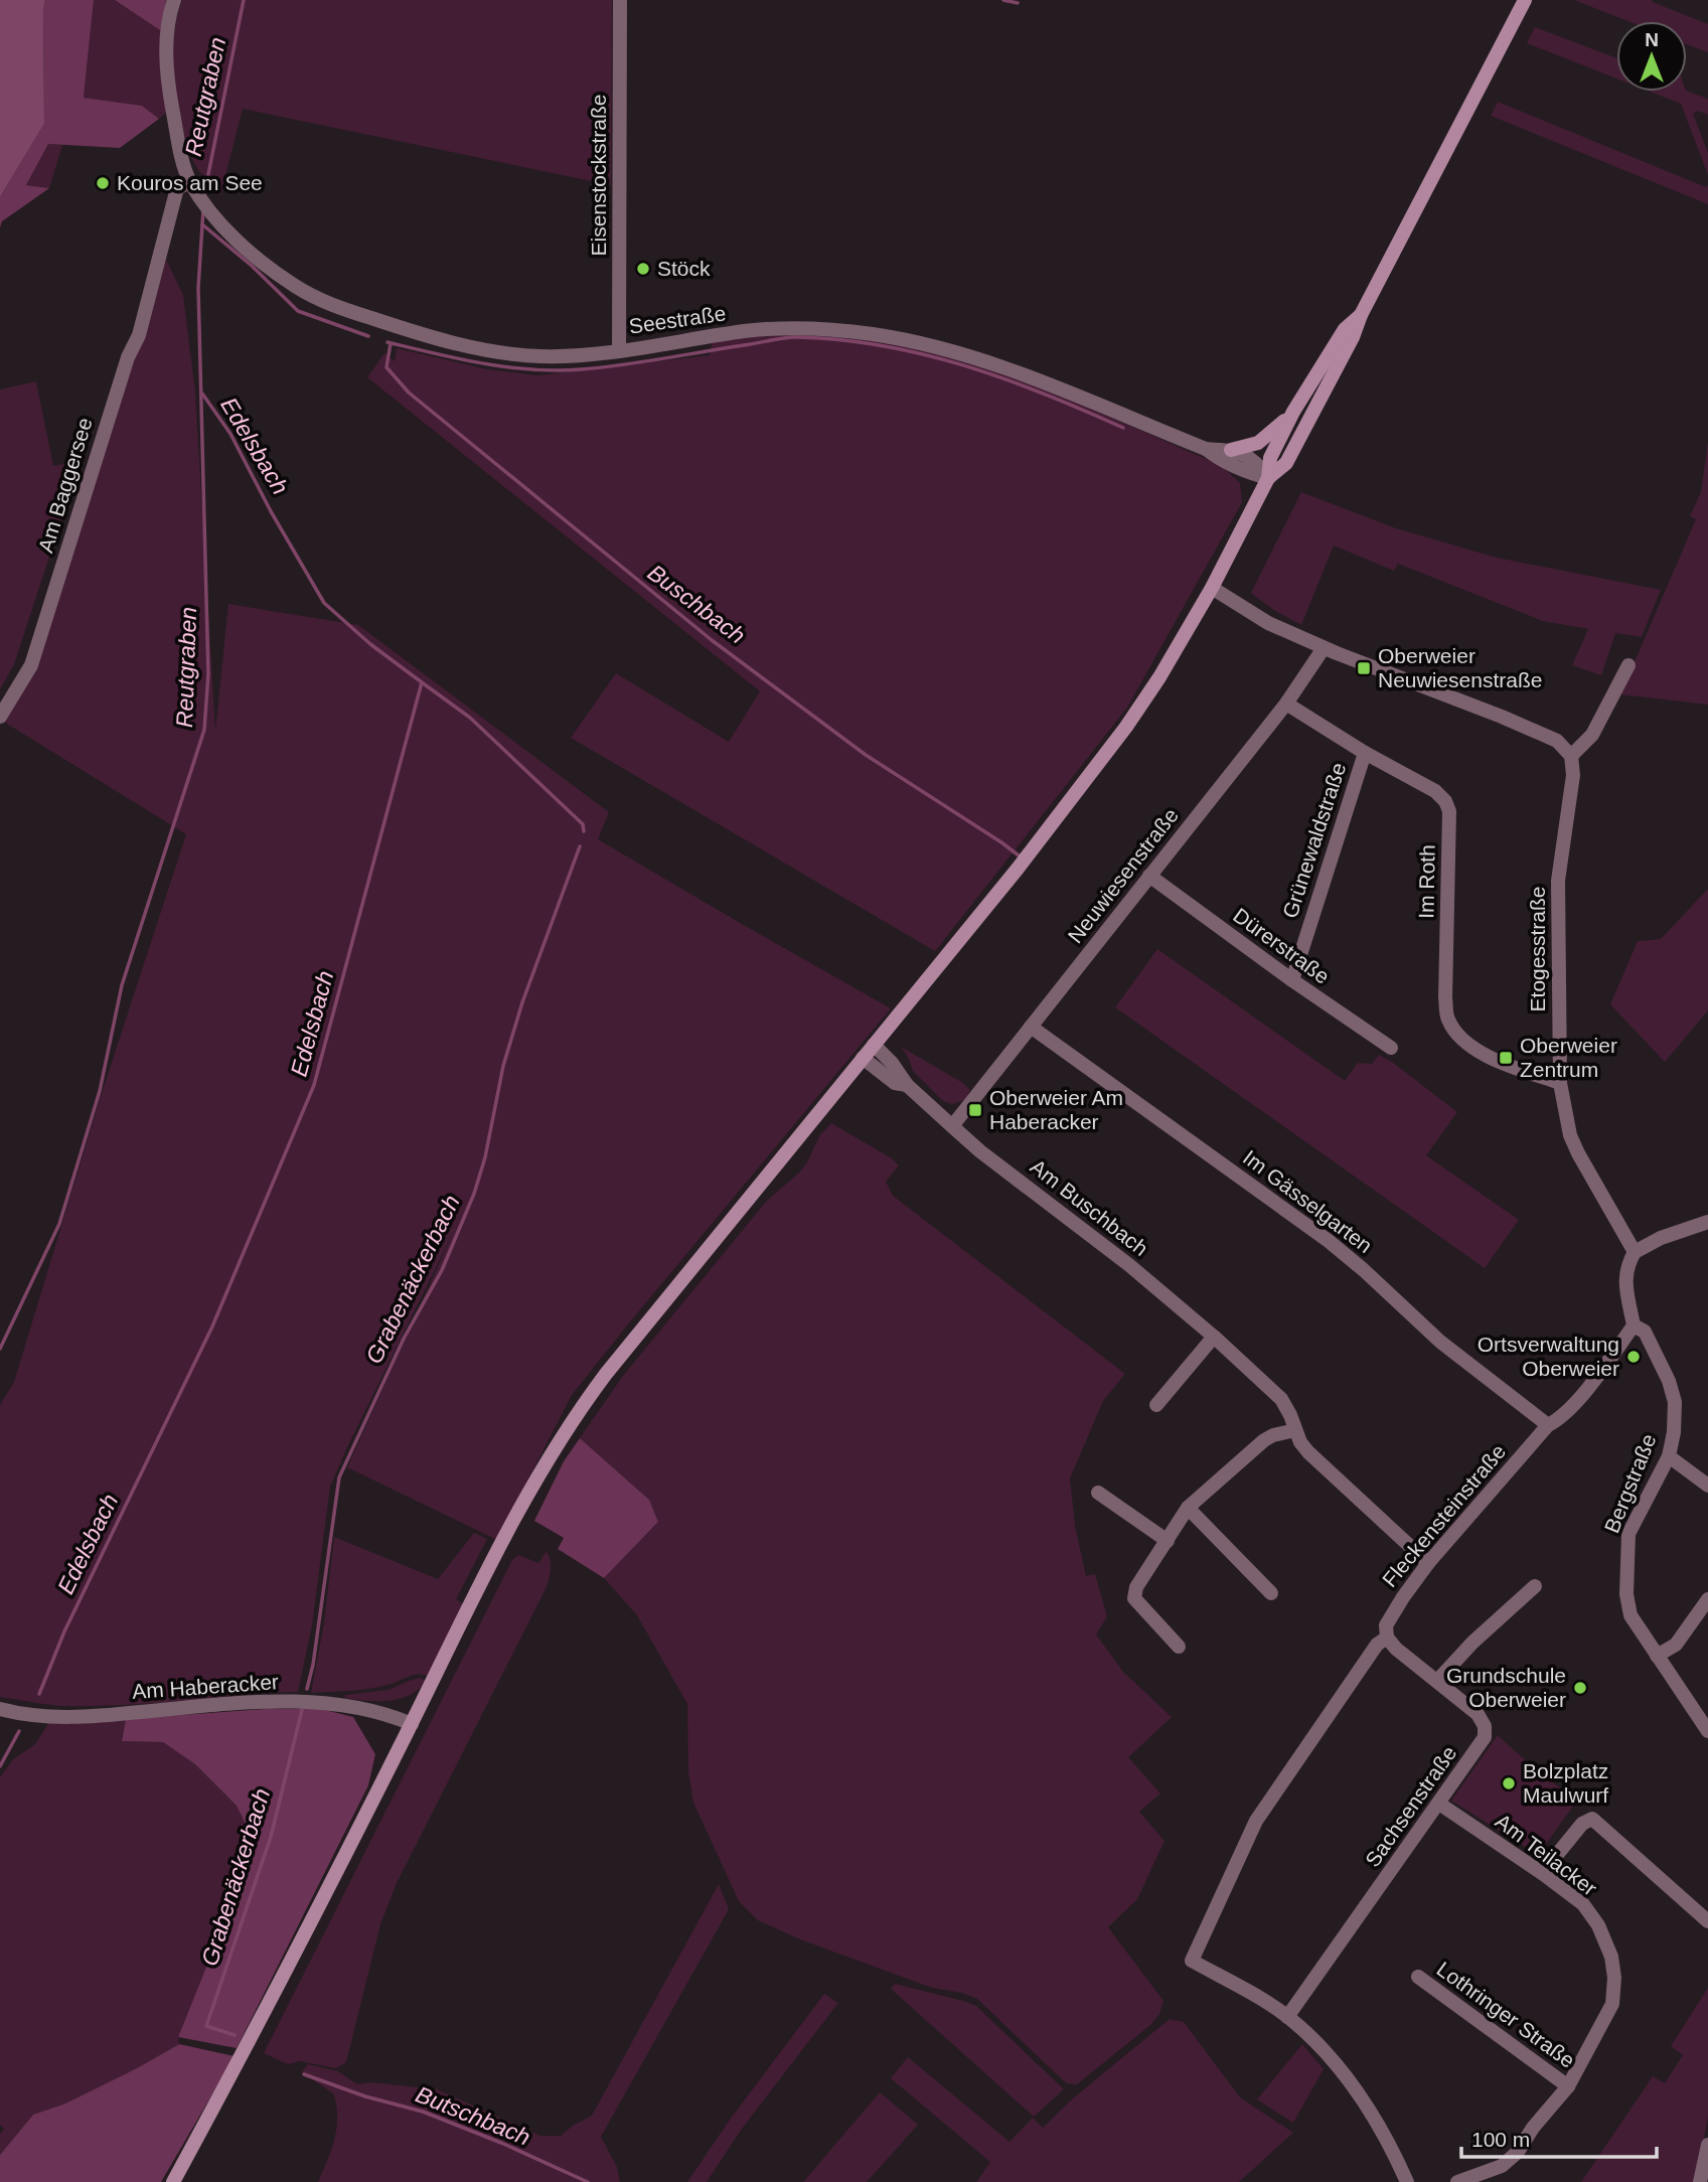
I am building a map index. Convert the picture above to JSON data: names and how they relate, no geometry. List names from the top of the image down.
{
  "streets": {
    "street": [
      "Eisenstockstraße",
      "Seestraße",
      "Am Baggersee",
      "Grünewaldstraße",
      "Neuwiesenstraße",
      "Im Roth",
      "Dürerstraße",
      "Etogesstraße",
      "Im Gässelgarten",
      "Am Buschbach",
      "Bergstraße",
      "Fleckensteinstraße",
      "Am Haberacker",
      "Sachsenstraße",
      "Am Teilacker",
      "Lothringer Straße"
    ]
  },
  "crossings": [
    ["Eisenstockstraße", "Seestraße"],
    ["Seestraße", "Am Baggersee"],
    ["Grünewaldstraße", "Im Roth"],
    ["Grünewaldstraße", "Dürerstraße"],
    ["Neuwiesenstraße", "Im Roth"],
    ["Neuwiesenstraße", "Dürerstraße"],
    ["Neuwiesenstraße", "Im Gässelgarten"],
    ["Neuwiesenstraße", "Am Buschbach"],
    ["Im Roth", "Etogesstraße"],
    ["Im Gässelgarten", "Fleckensteinstraße"],
    ["Am Buschbach", "Fleckensteinstraße"],
    ["Bergstraße", "Fleckensteinstraße"],
    ["Fleckensteinstraße", "Sachsenstraße"],
    ["Sachsenstraße", "Am Teilacker"],
    ["Am Teilacker", "Lothringer Straße"]
  ],
  "water": [
    "Reutgraben",
    "Edelsbach",
    "Buschbach",
    "Grabenäckerbach",
    "Butschbach"
  ],
  "places": {
    "other": [
      "Kouros am See",
      "Stöck",
      "Ortsverwaltung Oberweier",
      "Grundschule Oberweier",
      "Bolzplatz Maulwurf"
    ],
    "transit": ["Oberweier Neuwiesenstraße", "Oberweier Zentrum", "Oberweier Am Haberacker"]
  },
  "scale_bar": "100 m",
  "north": "top"
}
